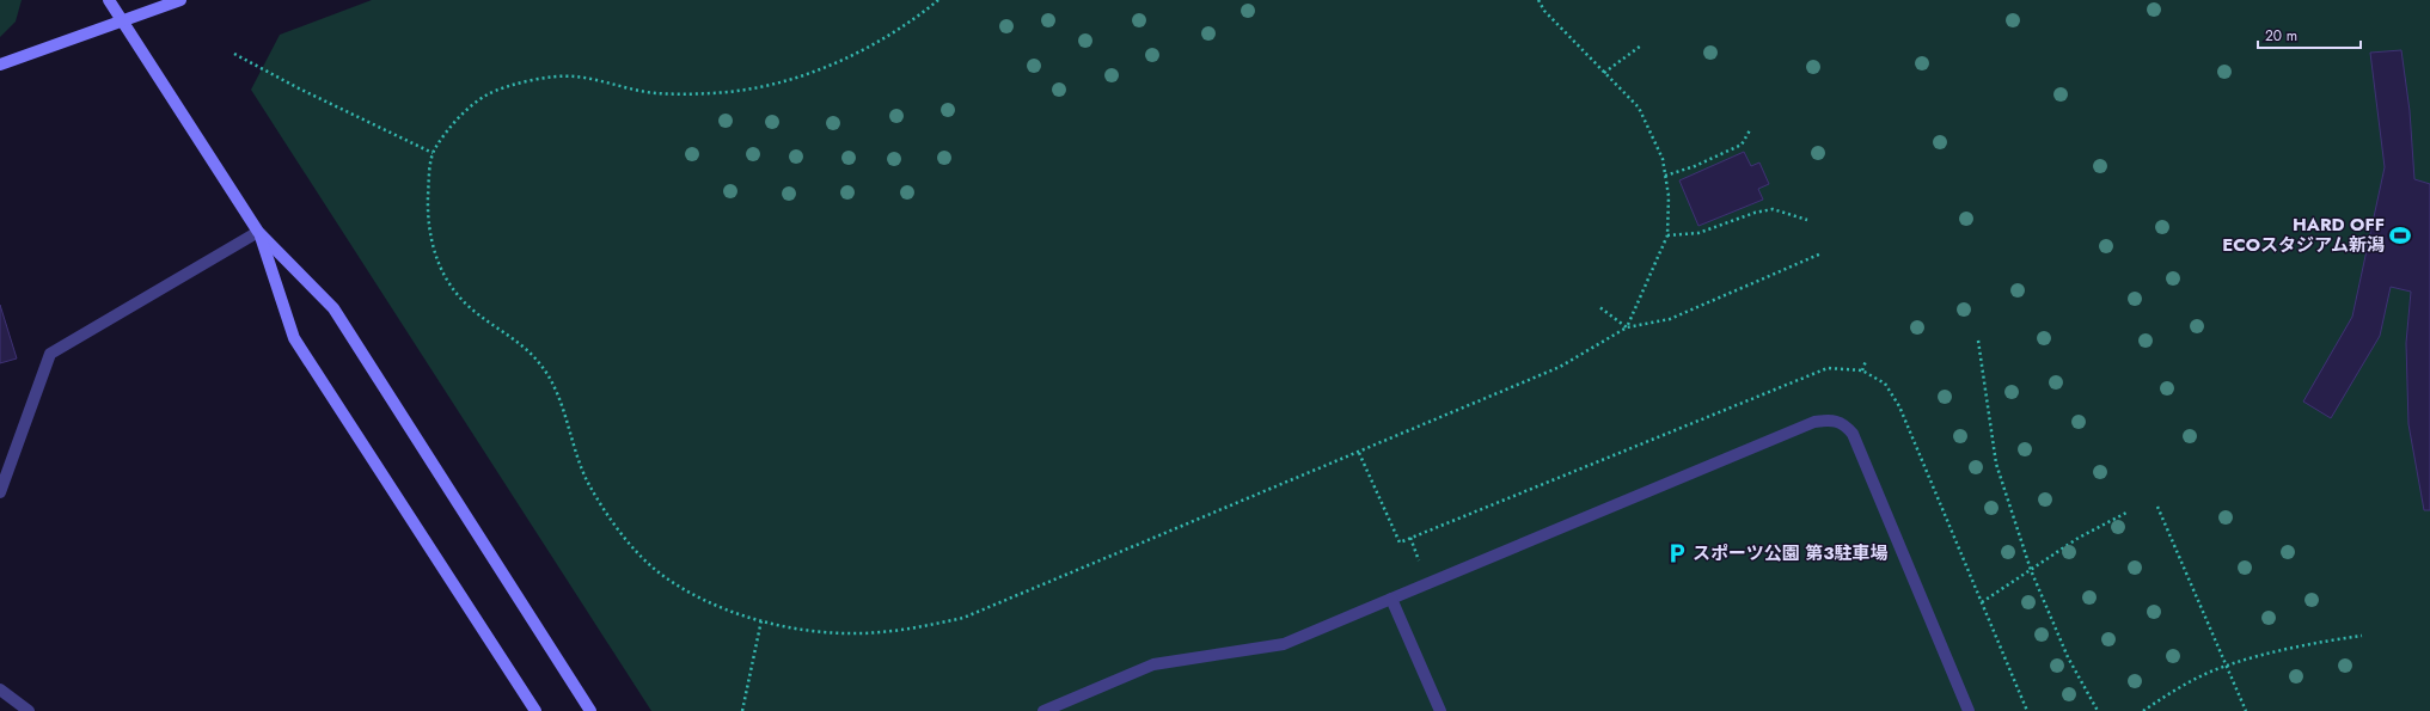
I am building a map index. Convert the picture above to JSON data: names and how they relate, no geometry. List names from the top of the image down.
{
  "places": {
    "sports": ["HARD OFF ECOスタジアム新潟"],
    "parking": ["スポーツ公園 第3駐車場"]
  },
  "scale_bar": "20 m"
}
